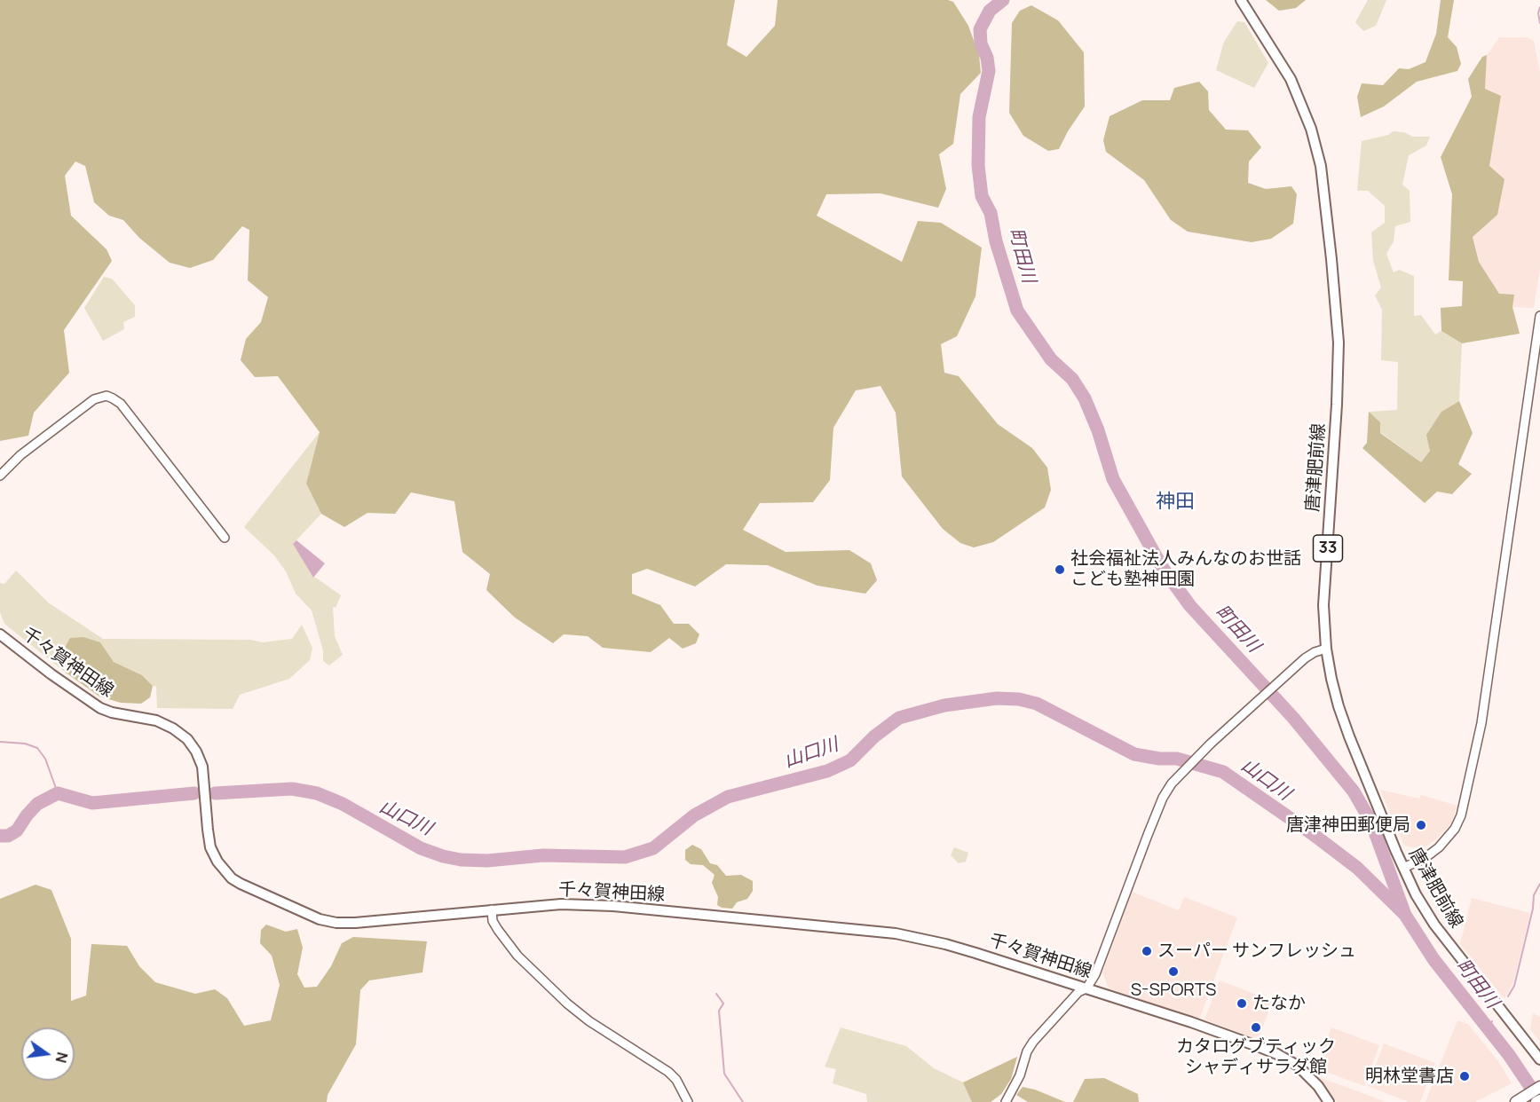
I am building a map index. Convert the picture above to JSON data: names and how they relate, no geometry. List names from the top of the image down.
{
  "streets": {
    "main road": ["唐津肥前線", "33", "千々賀神田線"]
  },
  "districts": ["神田"],
  "water": ["町田川", "山口川"],
  "places": [
    "社会福祉法人みんなのお世話 こども塾神田園",
    "唐津神田郵便局",
    "スーパー サンフレッシュ",
    "S-SPORTS",
    "たなか",
    "カタログブティック シャディサラダ館",
    "明林堂書店"
  ],
  "north": "right"
}
